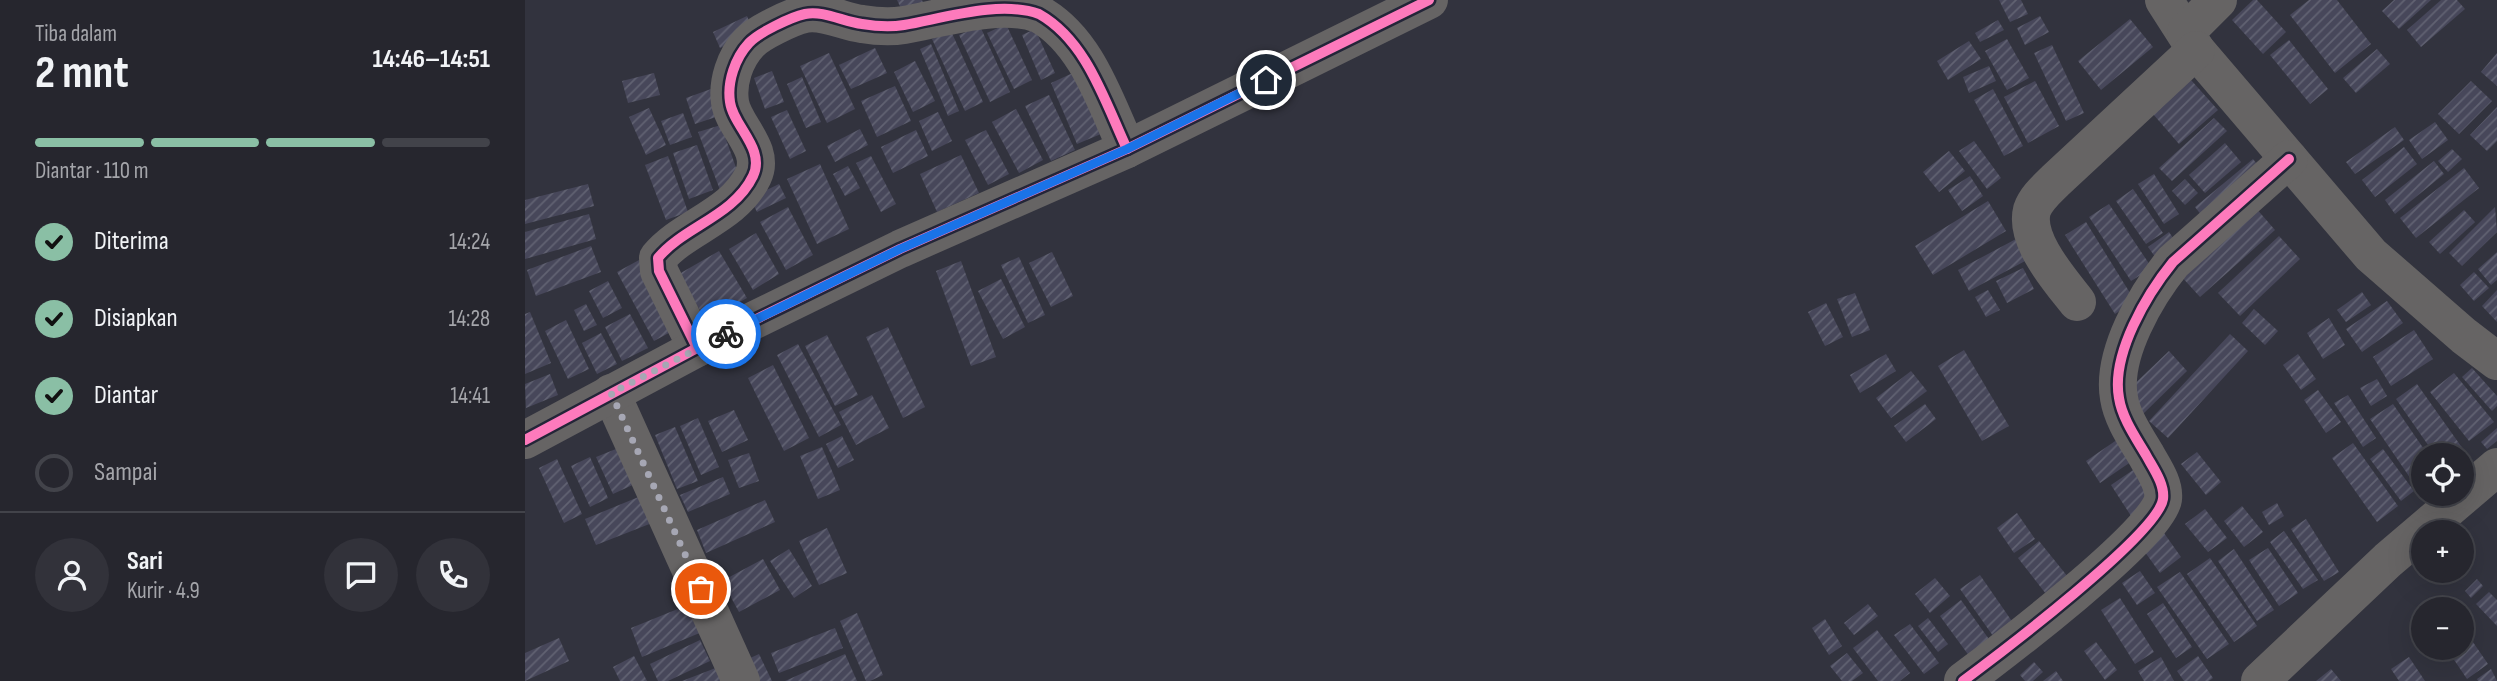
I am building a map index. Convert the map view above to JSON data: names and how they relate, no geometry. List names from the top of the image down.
{
  "page": {
    "heading": ["2 mnt", "Tiba dalam", "14:46–14:51"],
    "panel": ["Sari", "Kurir · 4.9"],
    "bar": "Diantar · 110 m",
    "list": [
      ["Diterima", "14:24"],
      ["Disiapkan", "14:28"],
      ["Diantar", "14:41"],
      "Sampai"
    ],
    "map_buttons": ["+", "−"]
  }
}
